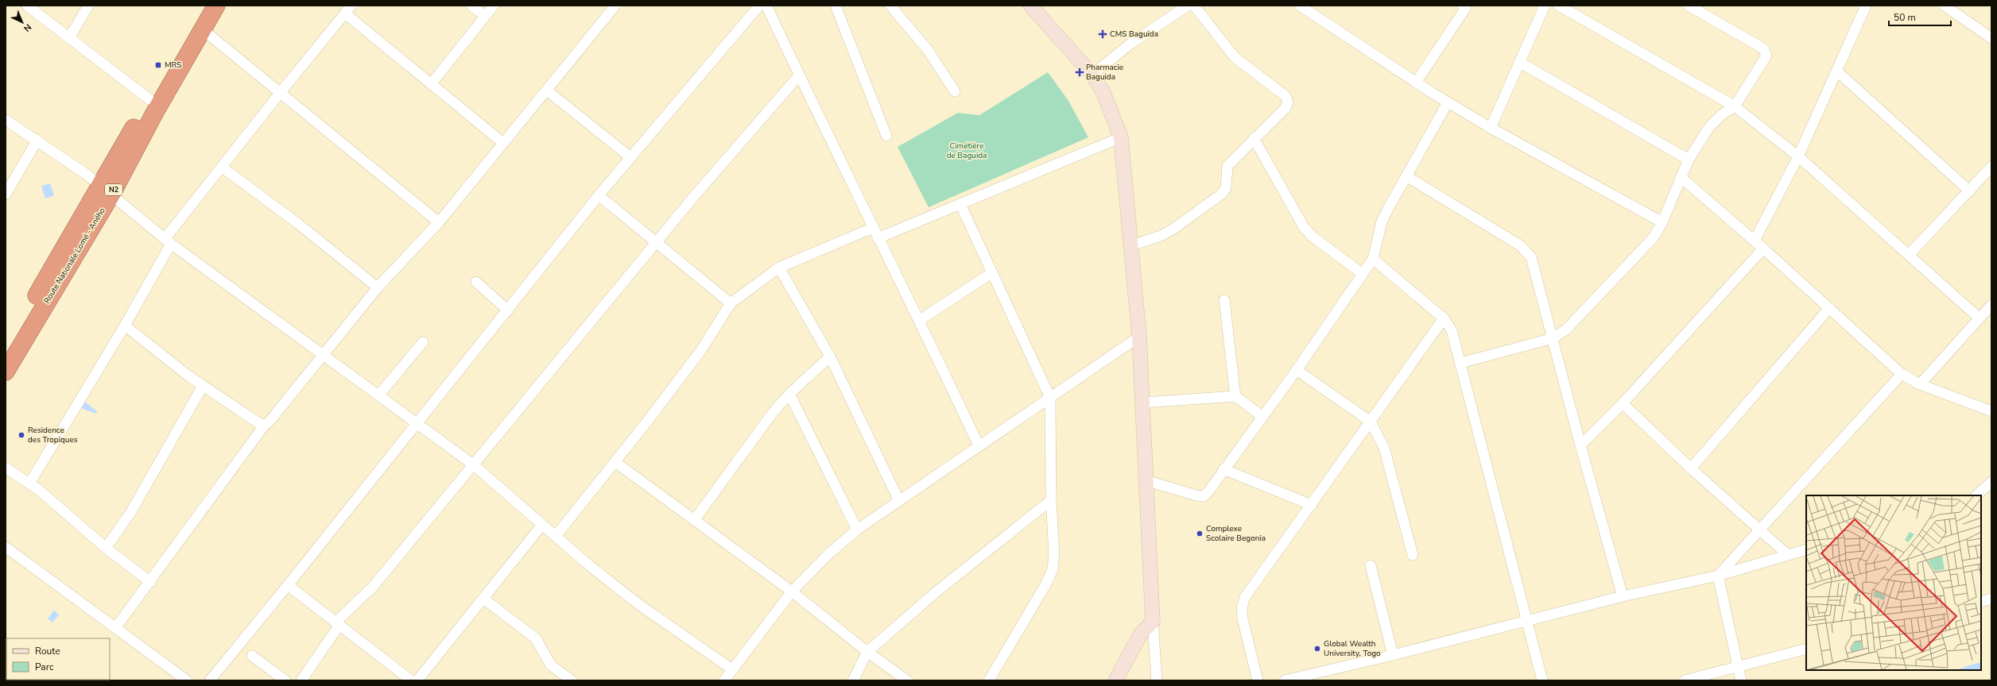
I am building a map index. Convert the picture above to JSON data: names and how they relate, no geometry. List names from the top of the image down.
{
  "streets": {
    "highway": ["N2", "Route Nationale Lomé - Aného"]
  },
  "parks": ["Cimétière de Baguida"],
  "places": {
    "health": ["CMS Baguida", "Pharmacie Baguida"],
    "transit": ["MRS"],
    "other": ["Residence des Tropiques", "Complexe Scolaire Begonia", "Global Wealth University, Togo"]
  },
  "legend": ["Route", "Parc"],
  "scale_bar": "50 m",
  "north": "bottom right"
}
